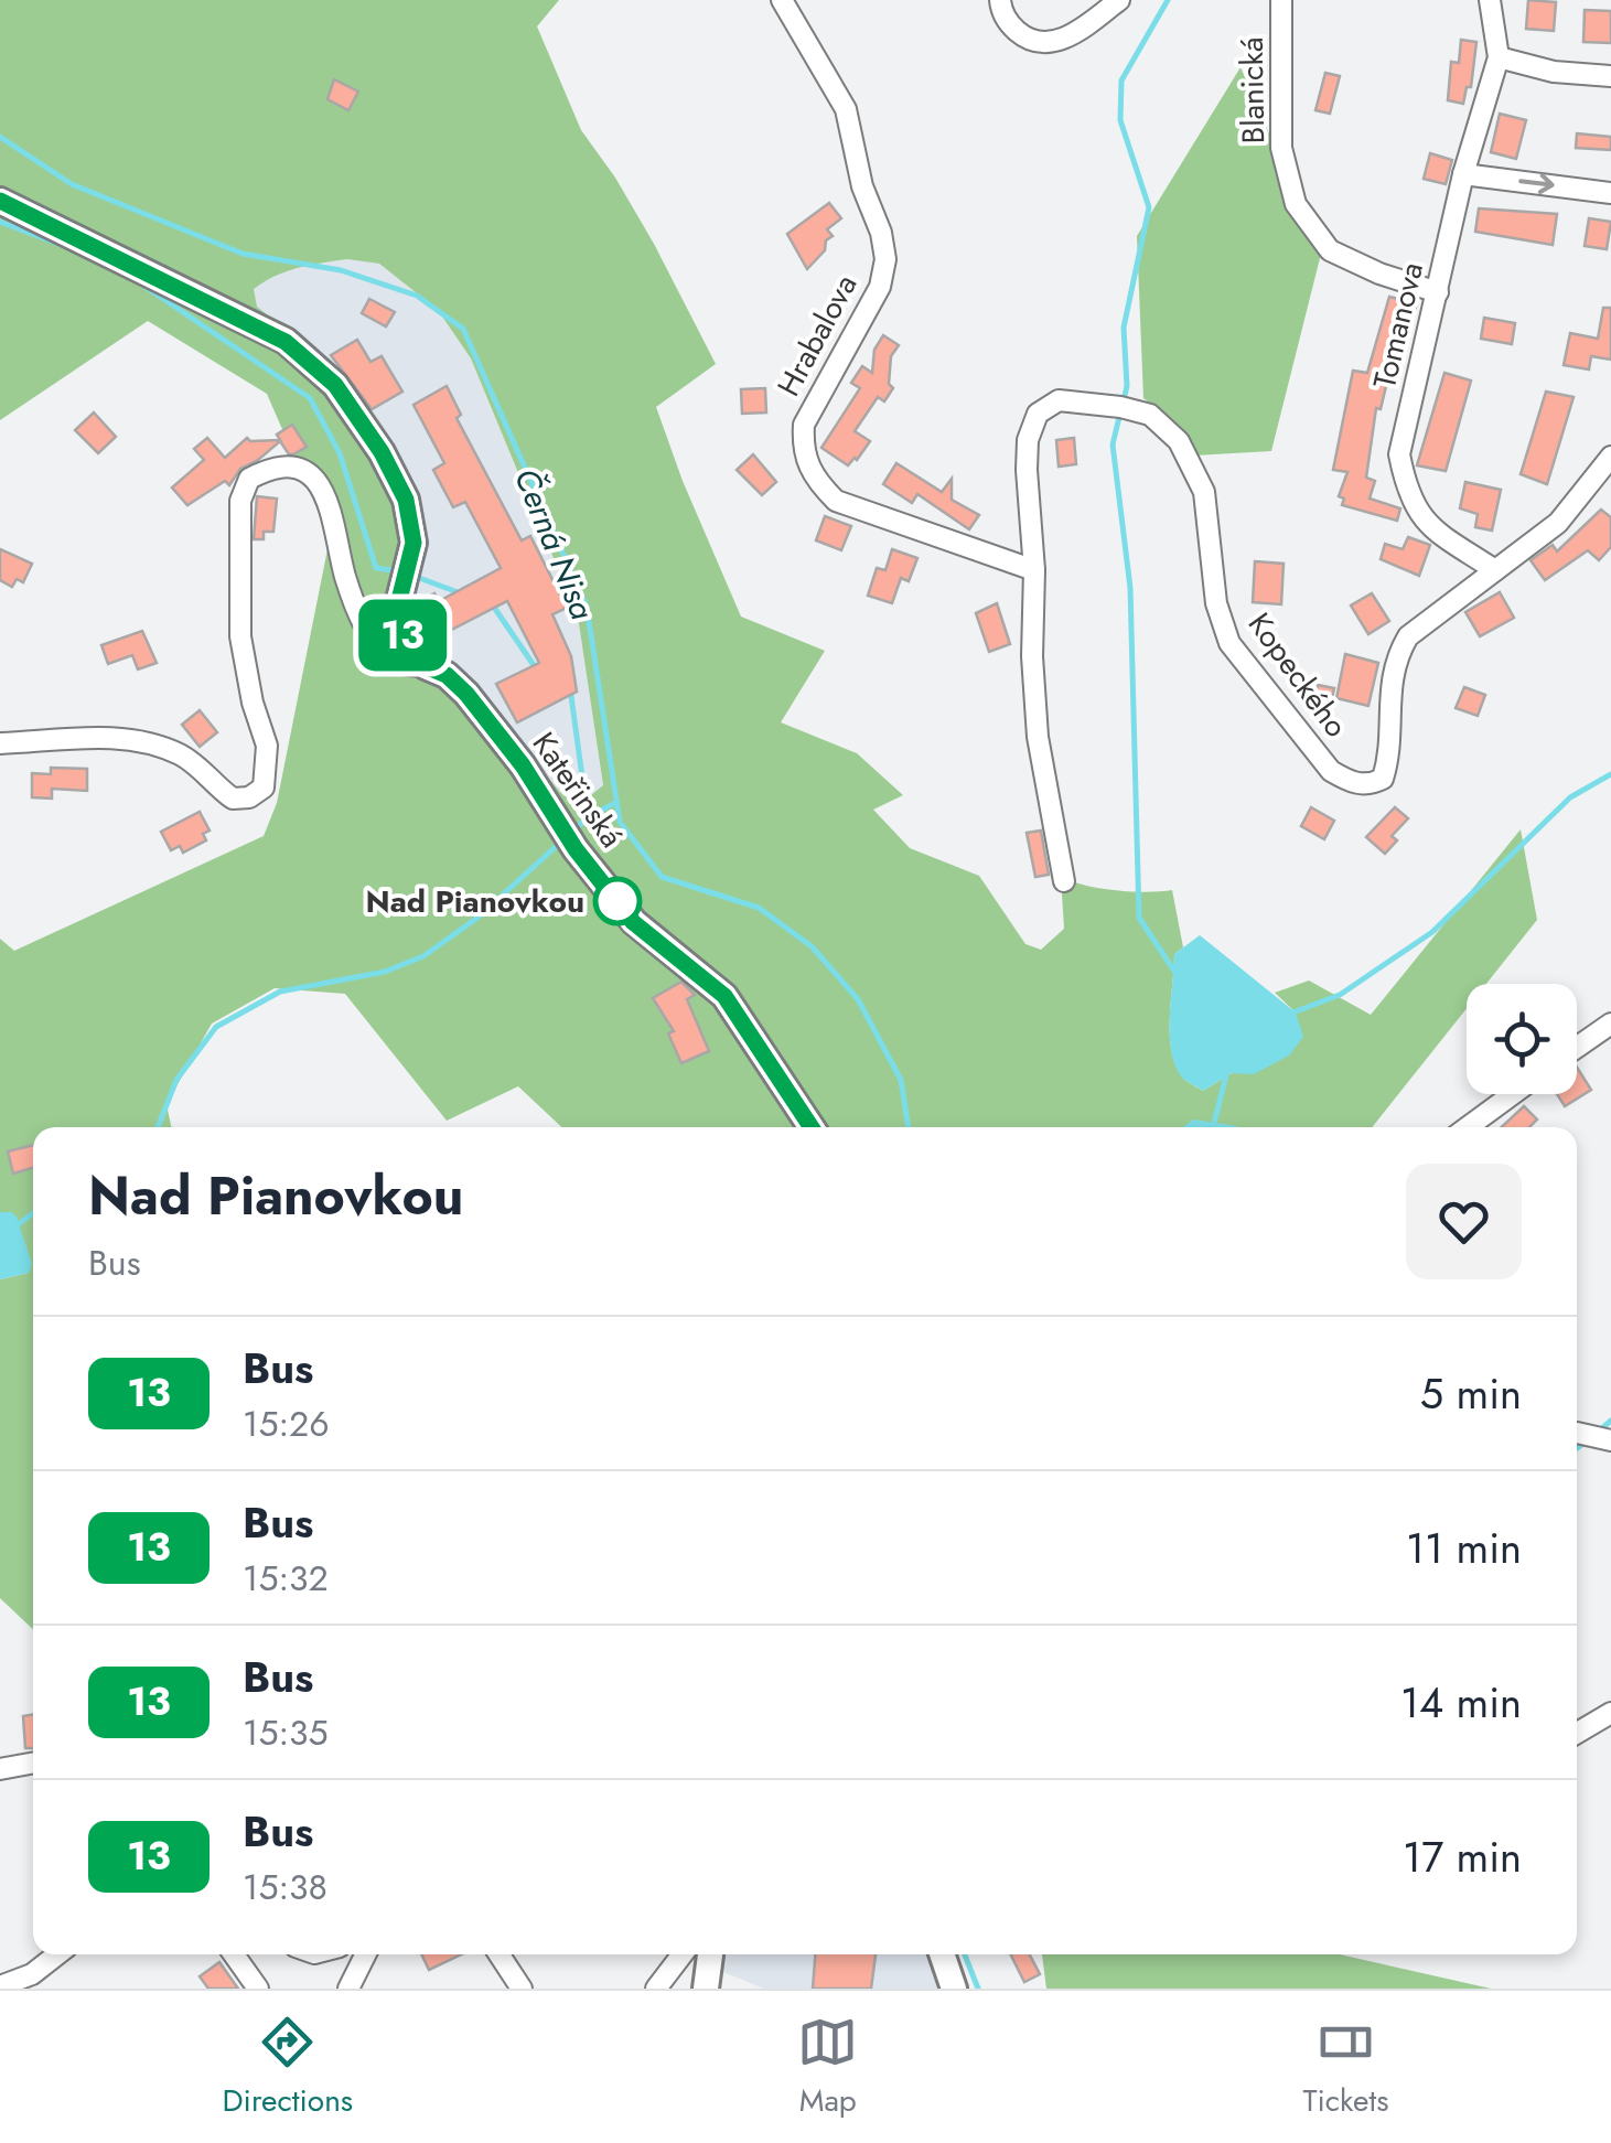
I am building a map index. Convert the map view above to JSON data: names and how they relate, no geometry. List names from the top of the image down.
{
  "streets": {
    "street": [
      "Blanická",
      "Tomanova",
      "Hrabalova",
      "Kopeckého",
      "Kateřinská"
    ]
  },
  "crossings": [
    ["Blanická", "Tomanova"],
    ["Tomanova", "Kopeckého"],
    ["Hrabalova", "Kopeckého"]
  ],
  "water": ["Černá Nisa"],
  "places": ["Nad Pianovkou"],
  "lines": ["bus line 13"],
  "page": {
    "on_map": "13",
    "heading": ["Nad Pianovkou", "Bus"],
    "list": [
      {
        "mark": "13",
        "name": "Bus",
        "note": "15:26",
        "value": "5 min"
      },
      {
        "mark": "13",
        "name": "Bus",
        "note": "15:32",
        "value": "11 min"
      },
      {
        "mark": "13",
        "name": "Bus",
        "note": "15:35",
        "value": "14 min"
      },
      {
        "mark": "13",
        "name": "Bus",
        "note": "15:38",
        "value": "17 min"
      }
    ],
    "tabs": ["Directions", "Map", "Tickets"]
  }
}
